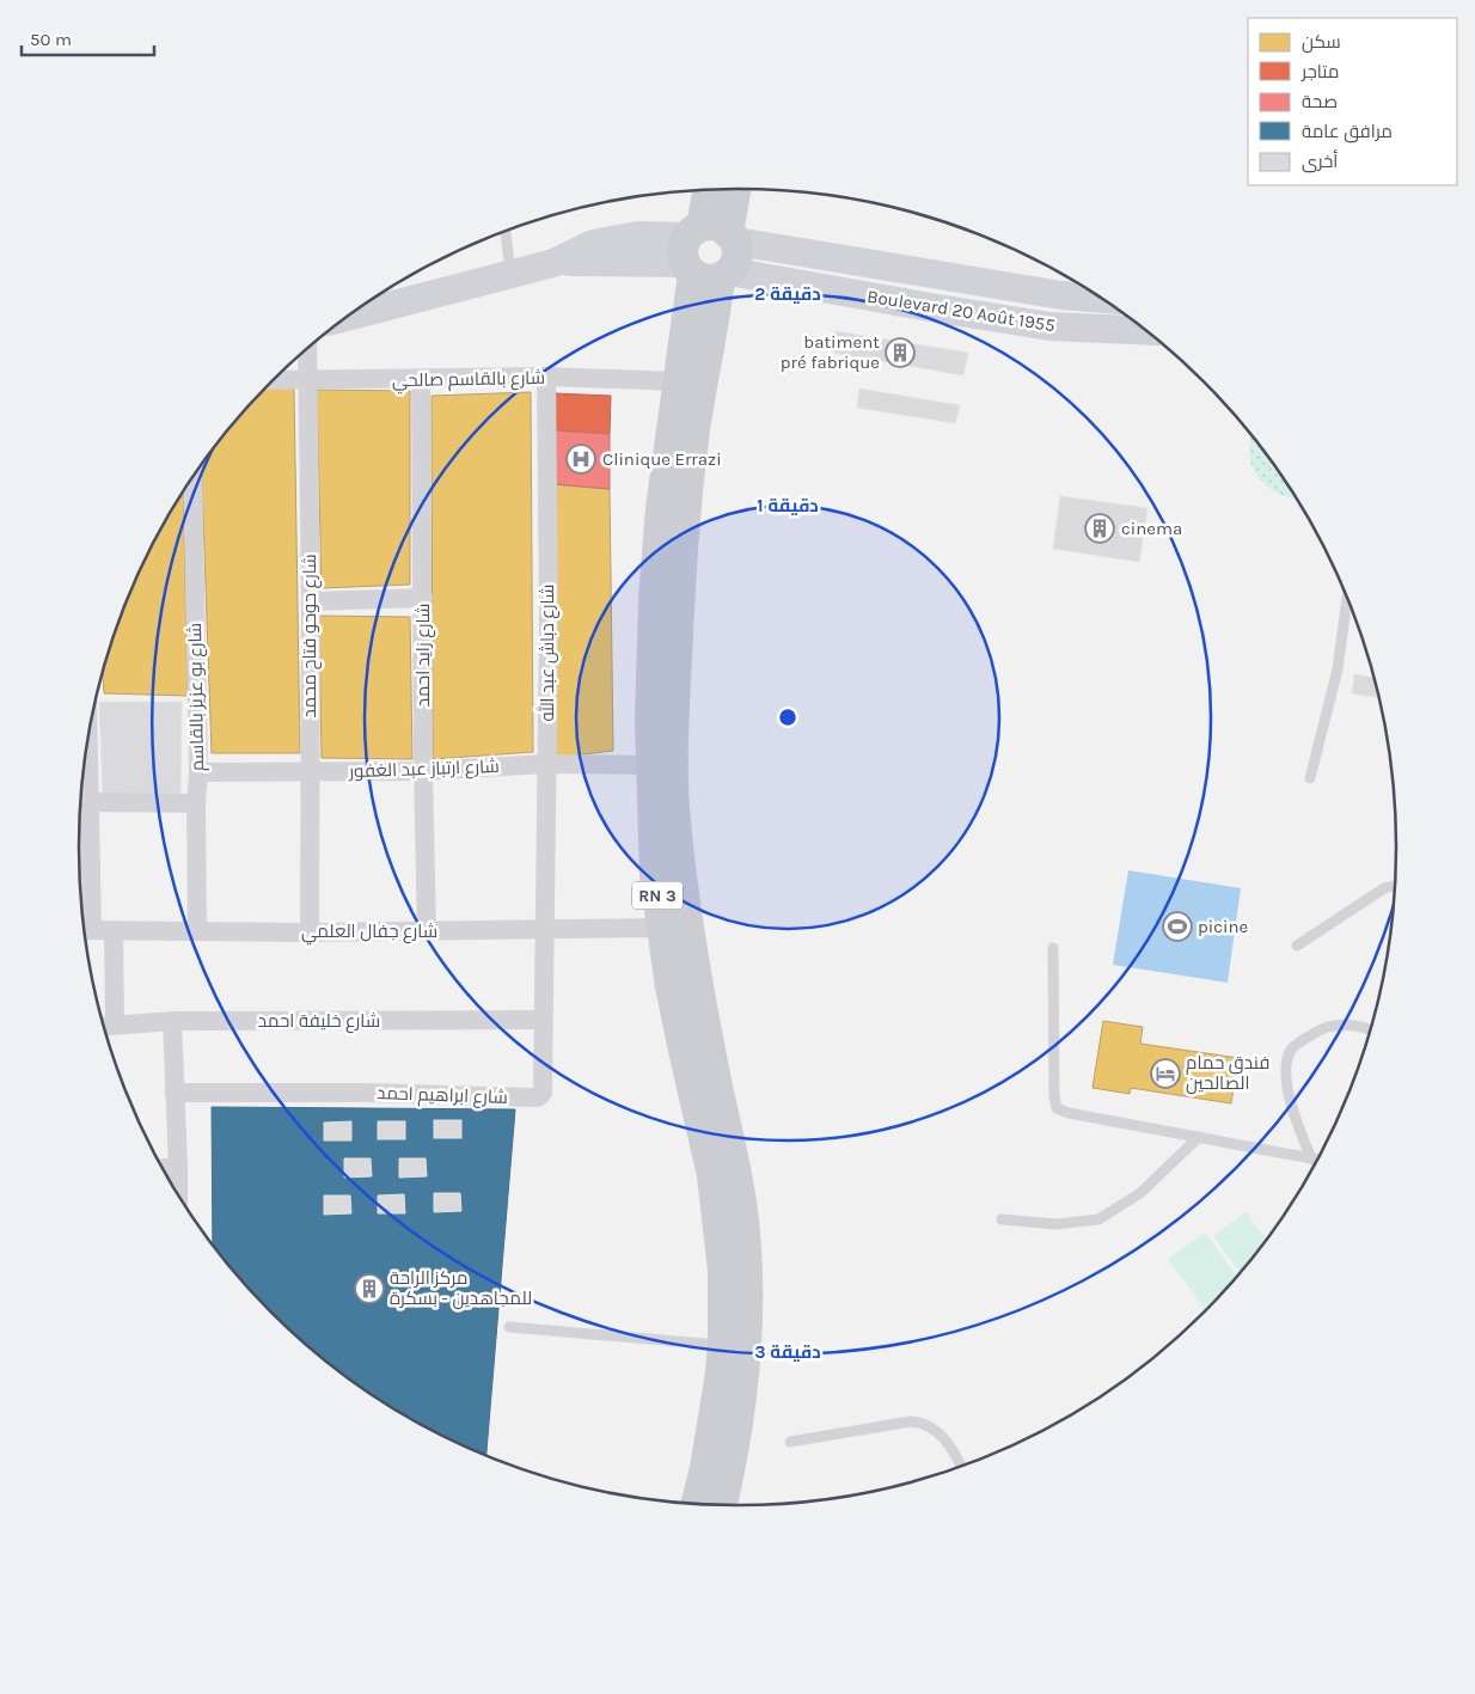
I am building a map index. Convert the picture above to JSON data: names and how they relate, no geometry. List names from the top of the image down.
{
  "streets": {
    "main road": ["RN 3"],
    "street": [
      "Boulevard 20 Août 1955",
      "شارع بالقاسم صالحي",
      "شارع حوحو فتاح محمد",
      "شارع دباش عبد الله",
      "شارع زايد احمد",
      "شارع بو عزيز بالقاسم",
      "شارع ارتباز عبد الغفور",
      "شارع جفال العلمي",
      "شارع خليفة احمد",
      "شارع ابراهيم احمد"
    ]
  },
  "crossings": [
    ["Boulevard 20 Août 1955", "RN 3"],
    ["شارع بالقاسم صالحي", "شارع حوحو فتاح محمد"],
    ["شارع بالقاسم صالحي", "شارع دباش عبد الله"],
    ["شارع بالقاسم صالحي", "شارع زايد احمد"],
    ["شارع بالقاسم صالحي", "RN 3"],
    ["شارع حوحو فتاح محمد", "شارع ارتباز عبد الغفور"],
    ["شارع حوحو فتاح محمد", "شارع جفال العلمي"],
    ["شارع دباش عبد الله", "شارع ارتباز عبد الغفور"],
    ["شارع دباش عبد الله", "شارع جفال العلمي"],
    ["شارع دباش عبد الله", "شارع ابراهيم احمد"],
    ["شارع زايد احمد", "شارع ارتباز عبد الغفور"],
    ["شارع زايد احمد", "شارع جفال العلمي"],
    ["شارع بو عزيز بالقاسم", "شارع ارتباز عبد الغفور"],
    ["شارع بو عزيز بالقاسم", "شارع جفال العلمي"],
    ["شارع ارتباز عبد الغفور", "RN 3"],
    ["RN 3", "شارع جفال العلمي"],
    ["شارع جفال العلمي", "شارع ابراهيم احمد"],
    ["شارع خليفة احمد", "شارع ابراهيم احمد"]
  ],
  "places": {
    "building": ["batiment pré fabrique", "cinema", "مركز الراحة للمجاهدين - بسكرة"],
    "hospital": ["Clinique Errazi"],
    "sports": ["picine"],
    "hotel": ["فندق حمام الصالحين"]
  },
  "legend": [
    "سكن",
    "متاجر",
    "صحة",
    "مرافق عامة",
    "أخرى"
  ],
  "scale_bar": "50 m",
  "rings": ["2 دقيقة", "1 دقيقة", "3 دقيقة"]
}
